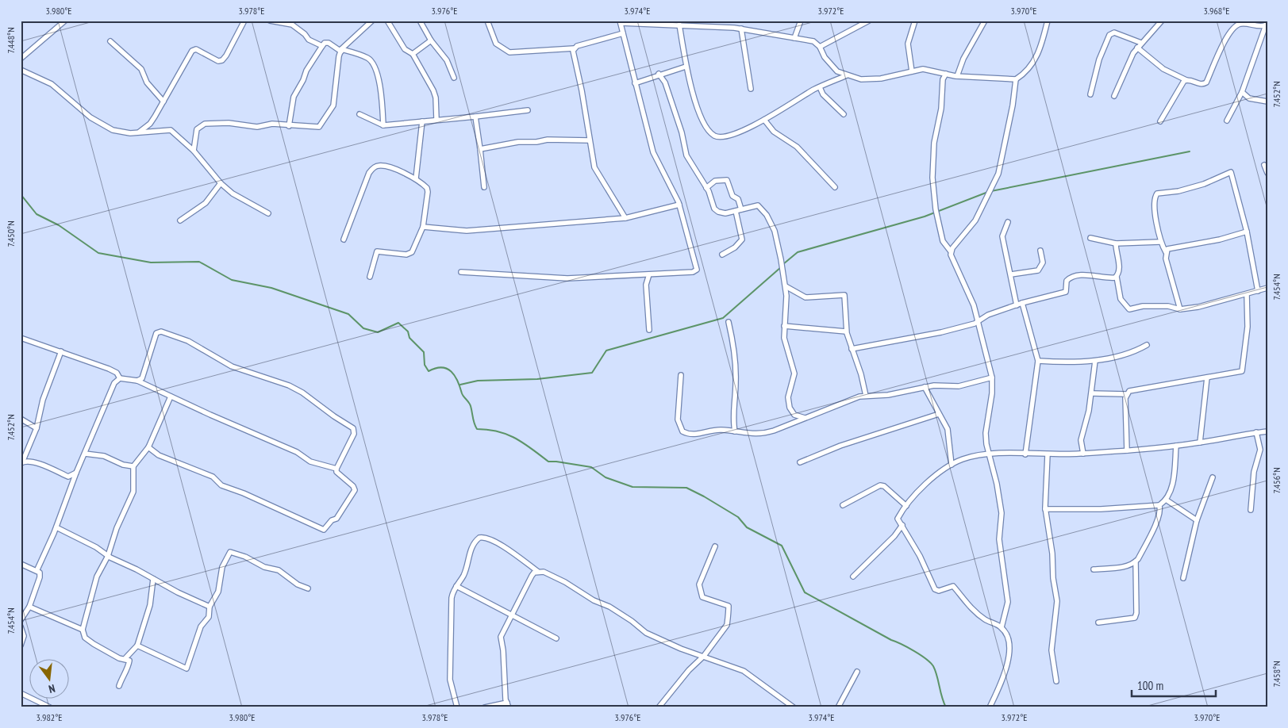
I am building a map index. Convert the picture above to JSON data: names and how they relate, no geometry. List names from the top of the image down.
{
  "scale_bar": "100 m",
  "north": "bottom",
  "coordinates": [
    "3.980°E",
    "3.978°E",
    "3.976°E",
    "3.974°E",
    "3.972°E",
    "3.970°E",
    "3.968°E",
    "7.448°N",
    "7.452°N",
    "7.450°N",
    "7.454°N",
    "7.456°N",
    "7.458°N",
    "3.982°E"
  ]
}
